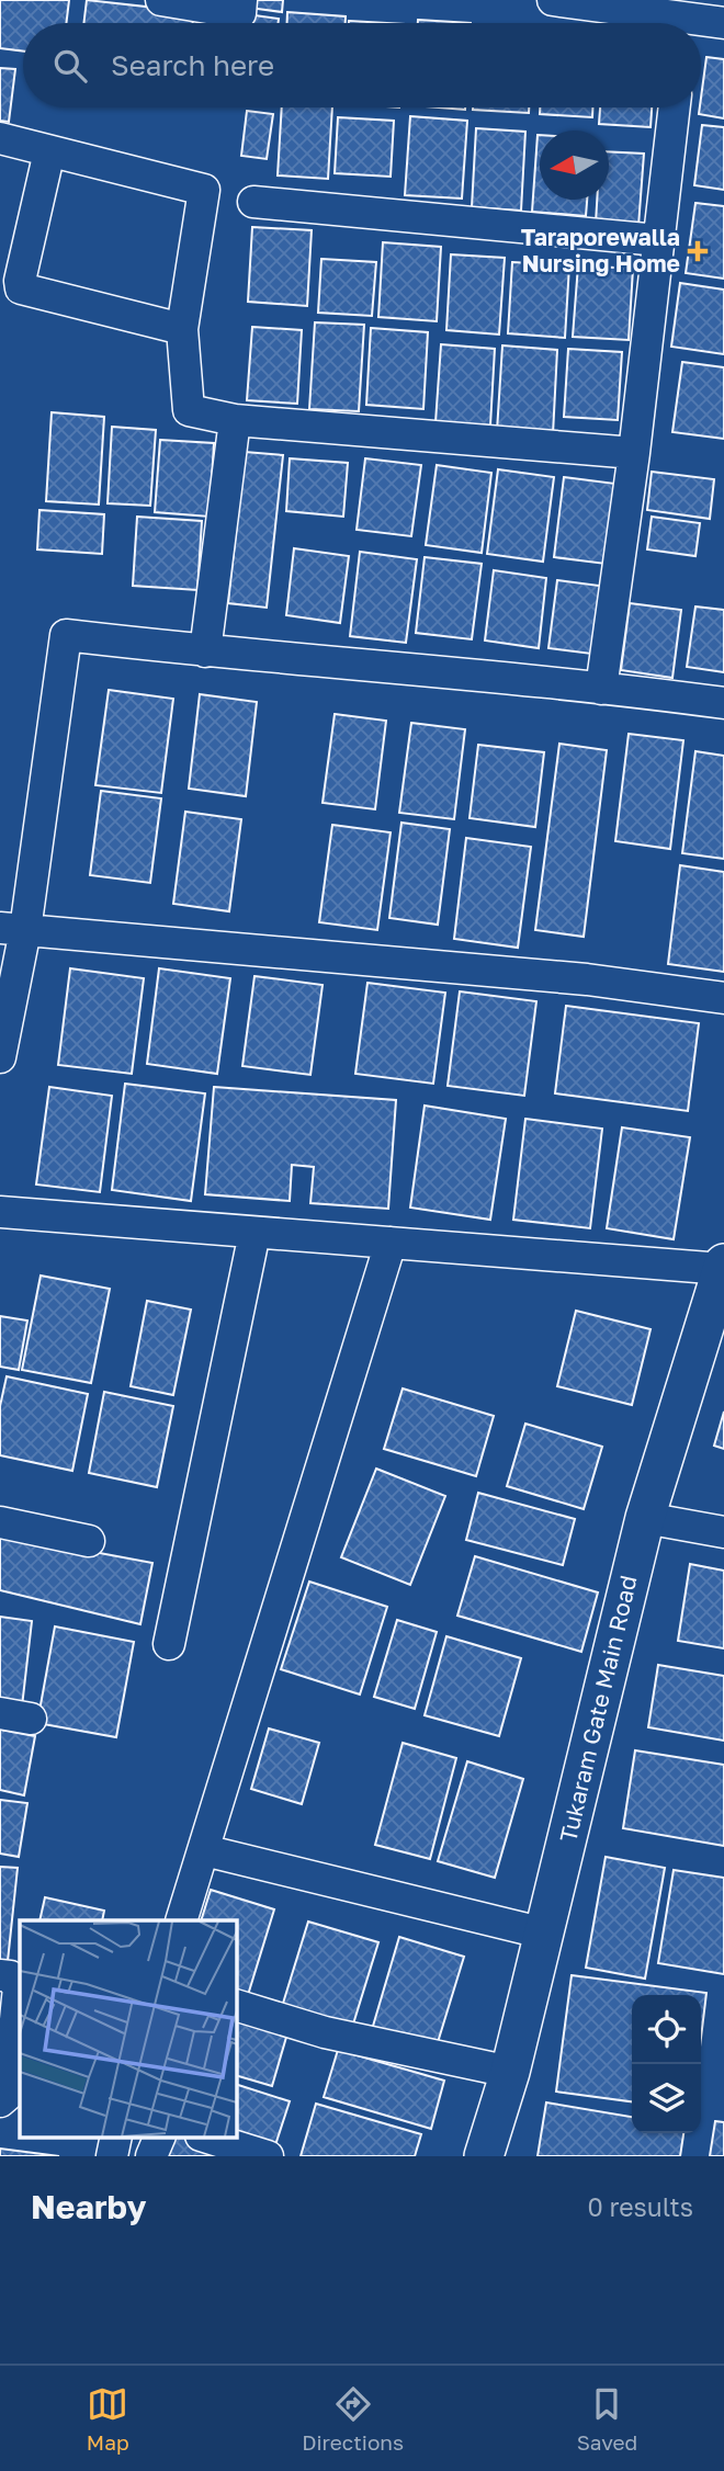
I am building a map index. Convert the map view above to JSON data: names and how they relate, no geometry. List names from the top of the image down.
{
  "streets": {
    "street": ["Tukaram Gate Main Road"]
  },
  "places": {
    "health": ["Taraporewalla Nursing Home"]
  },
  "north": "left",
  "page": {
    "search": "Search here",
    "heading": ["Nearby", "0 results"],
    "nav": ["Map", "Directions", "Saved"]
  }
}
